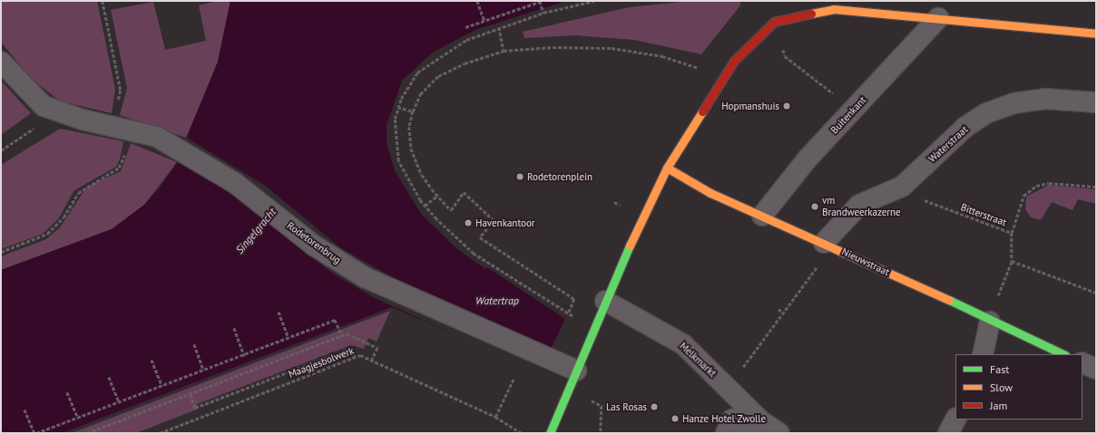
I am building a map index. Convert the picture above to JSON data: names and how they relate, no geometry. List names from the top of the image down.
{
  "streets": {
    "street": [
      "Buitenkant",
      "Waterstraat",
      "Rodetorenbrug",
      "Nieuwstraat",
      "Melkmarkt"
    ],
    "path": ["Bitterstraat", "Maagjesbolwerk"]
  },
  "crossings": [
    ["Buitenkant", "Nieuwstraat"],
    ["Waterstraat", "Bitterstraat"],
    ["Waterstraat", "Nieuwstraat"],
    ["Bitterstraat", "Nieuwstraat"]
  ],
  "water": ["Singelgracht", "Watertrap"],
  "places": [
    "Hopmanshuis",
    "Rodetorenplein",
    "vm Brandweerkazerne",
    "Havenkantoor",
    "Las Rosas",
    "Hanze Hotel Zwolle"
  ],
  "legend": ["Fast", "Slow", "Jam"]
}
